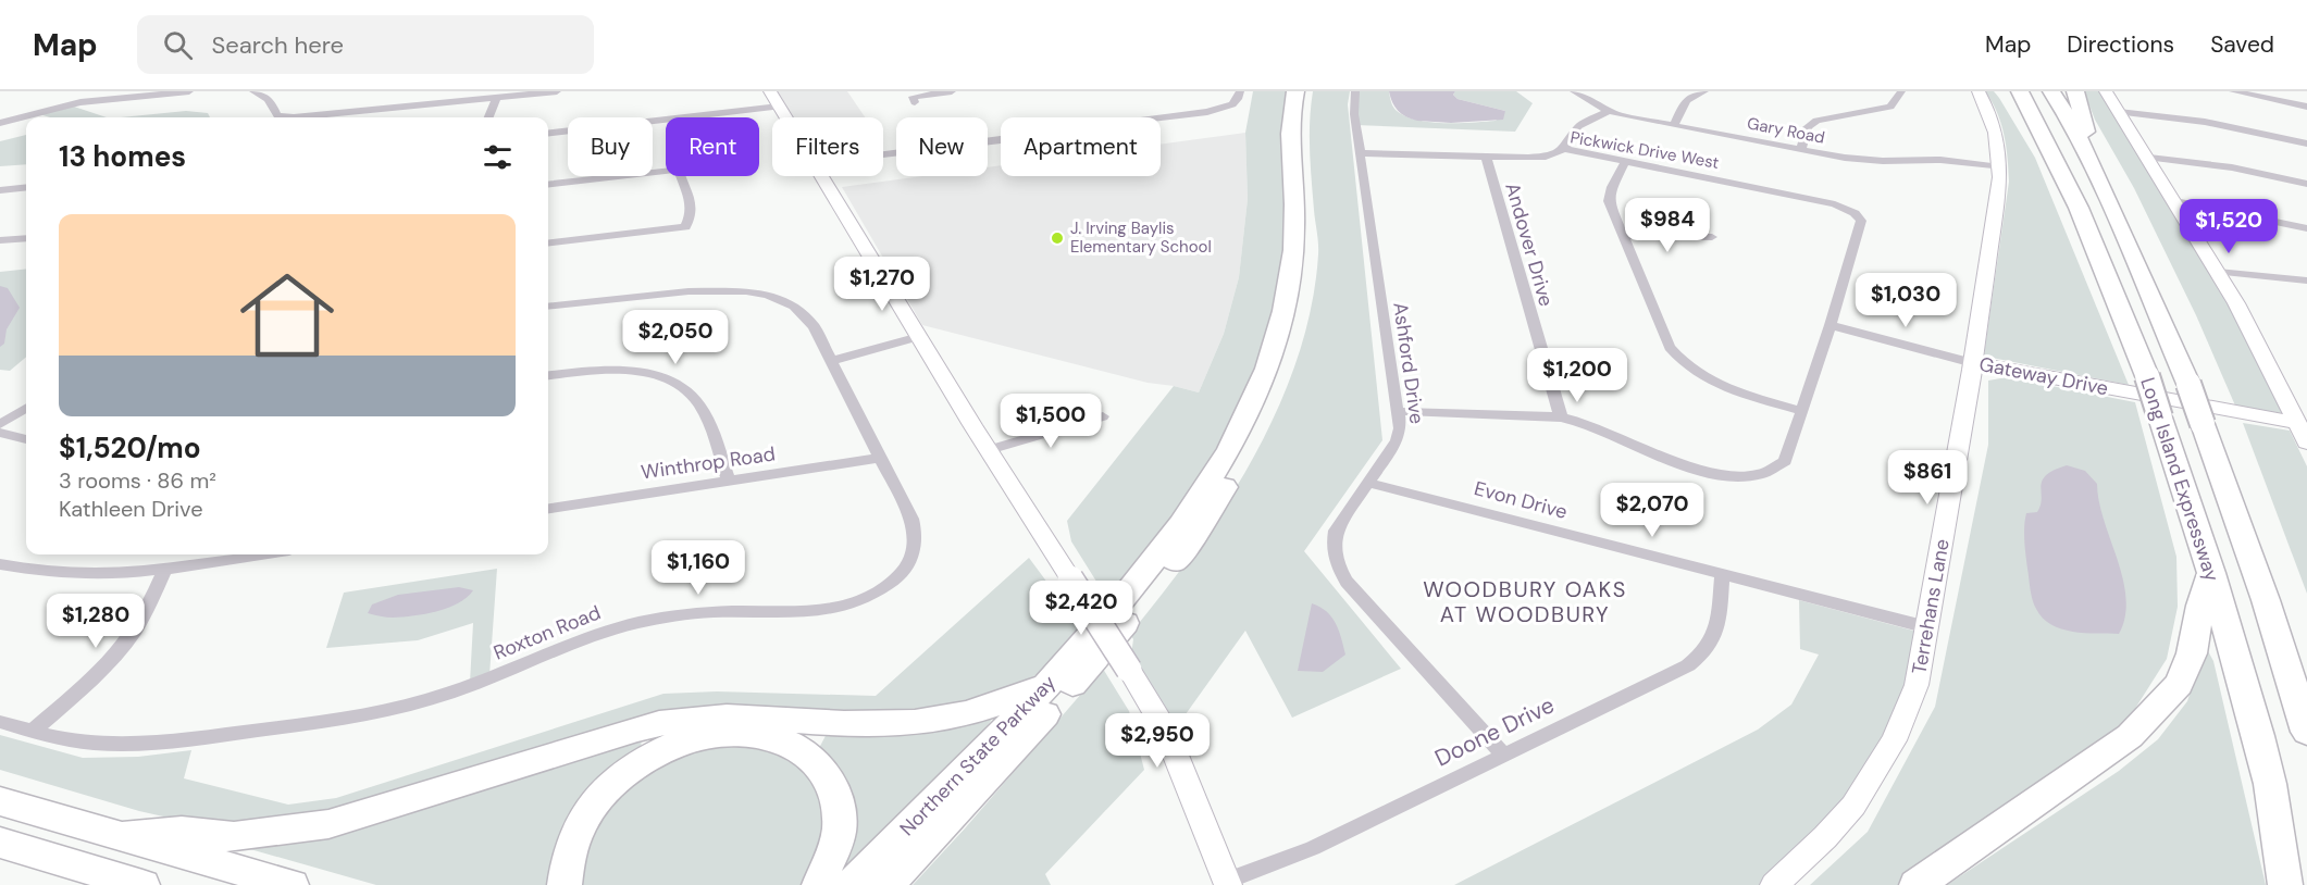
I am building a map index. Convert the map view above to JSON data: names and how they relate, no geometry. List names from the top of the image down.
{
  "streets": {
    "highway": ["Long Island Expressway", "Northern State Parkway"],
    "main road": ["Gateway Drive", "Terrehans Lane"],
    "street": [
      "Gary Road",
      "Pickwick Drive West",
      "Andover Drive",
      "Ashford Drive",
      "Winthrop Road",
      "Evon Drive",
      "Roxton Road",
      "Doone Drive"
    ]
  },
  "crossings": [
    ["Gary Road", "Terrehans Lane"],
    ["Pickwick Drive West", "Andover Drive"],
    ["Pickwick Drive West", "Ashford Drive"],
    ["Pickwick Drive West", "Gateway Drive"],
    ["Ashford Drive", "Evon Drive"],
    ["Ashford Drive", "Doone Drive"],
    ["Gateway Drive", "Terrehans Lane"],
    ["Winthrop Road", "Roxton Road"],
    ["Evon Drive", "Terrehans Lane"],
    ["Evon Drive", "Doone Drive"]
  ],
  "districts": ["WOODBURY OAKS AT WOODBURY"],
  "places": ["J. Irving Baylis Elementary School"],
  "page": {
    "header": "Map",
    "search": "Search here",
    "nav": ["Map", "Directions", "Saved"],
    "chip": [
      "Buy",
      "Rent",
      "Filters",
      "New",
      "Apartment"
    ],
    "heading": "13 homes",
    "list": [
      {
        "name": "$1,520/mo",
        "note": "3 rooms · 86 m² · Kathleen Drive"
      }
    ],
    "price": [
      "$984",
      "$1,520",
      "$1,270",
      "$1,030",
      "$2,050",
      "$1,200",
      "$1,500",
      "$861",
      "$2,070",
      "$1,160",
      "$2,420",
      "$1,280",
      "$2,950"
    ]
  }
}
